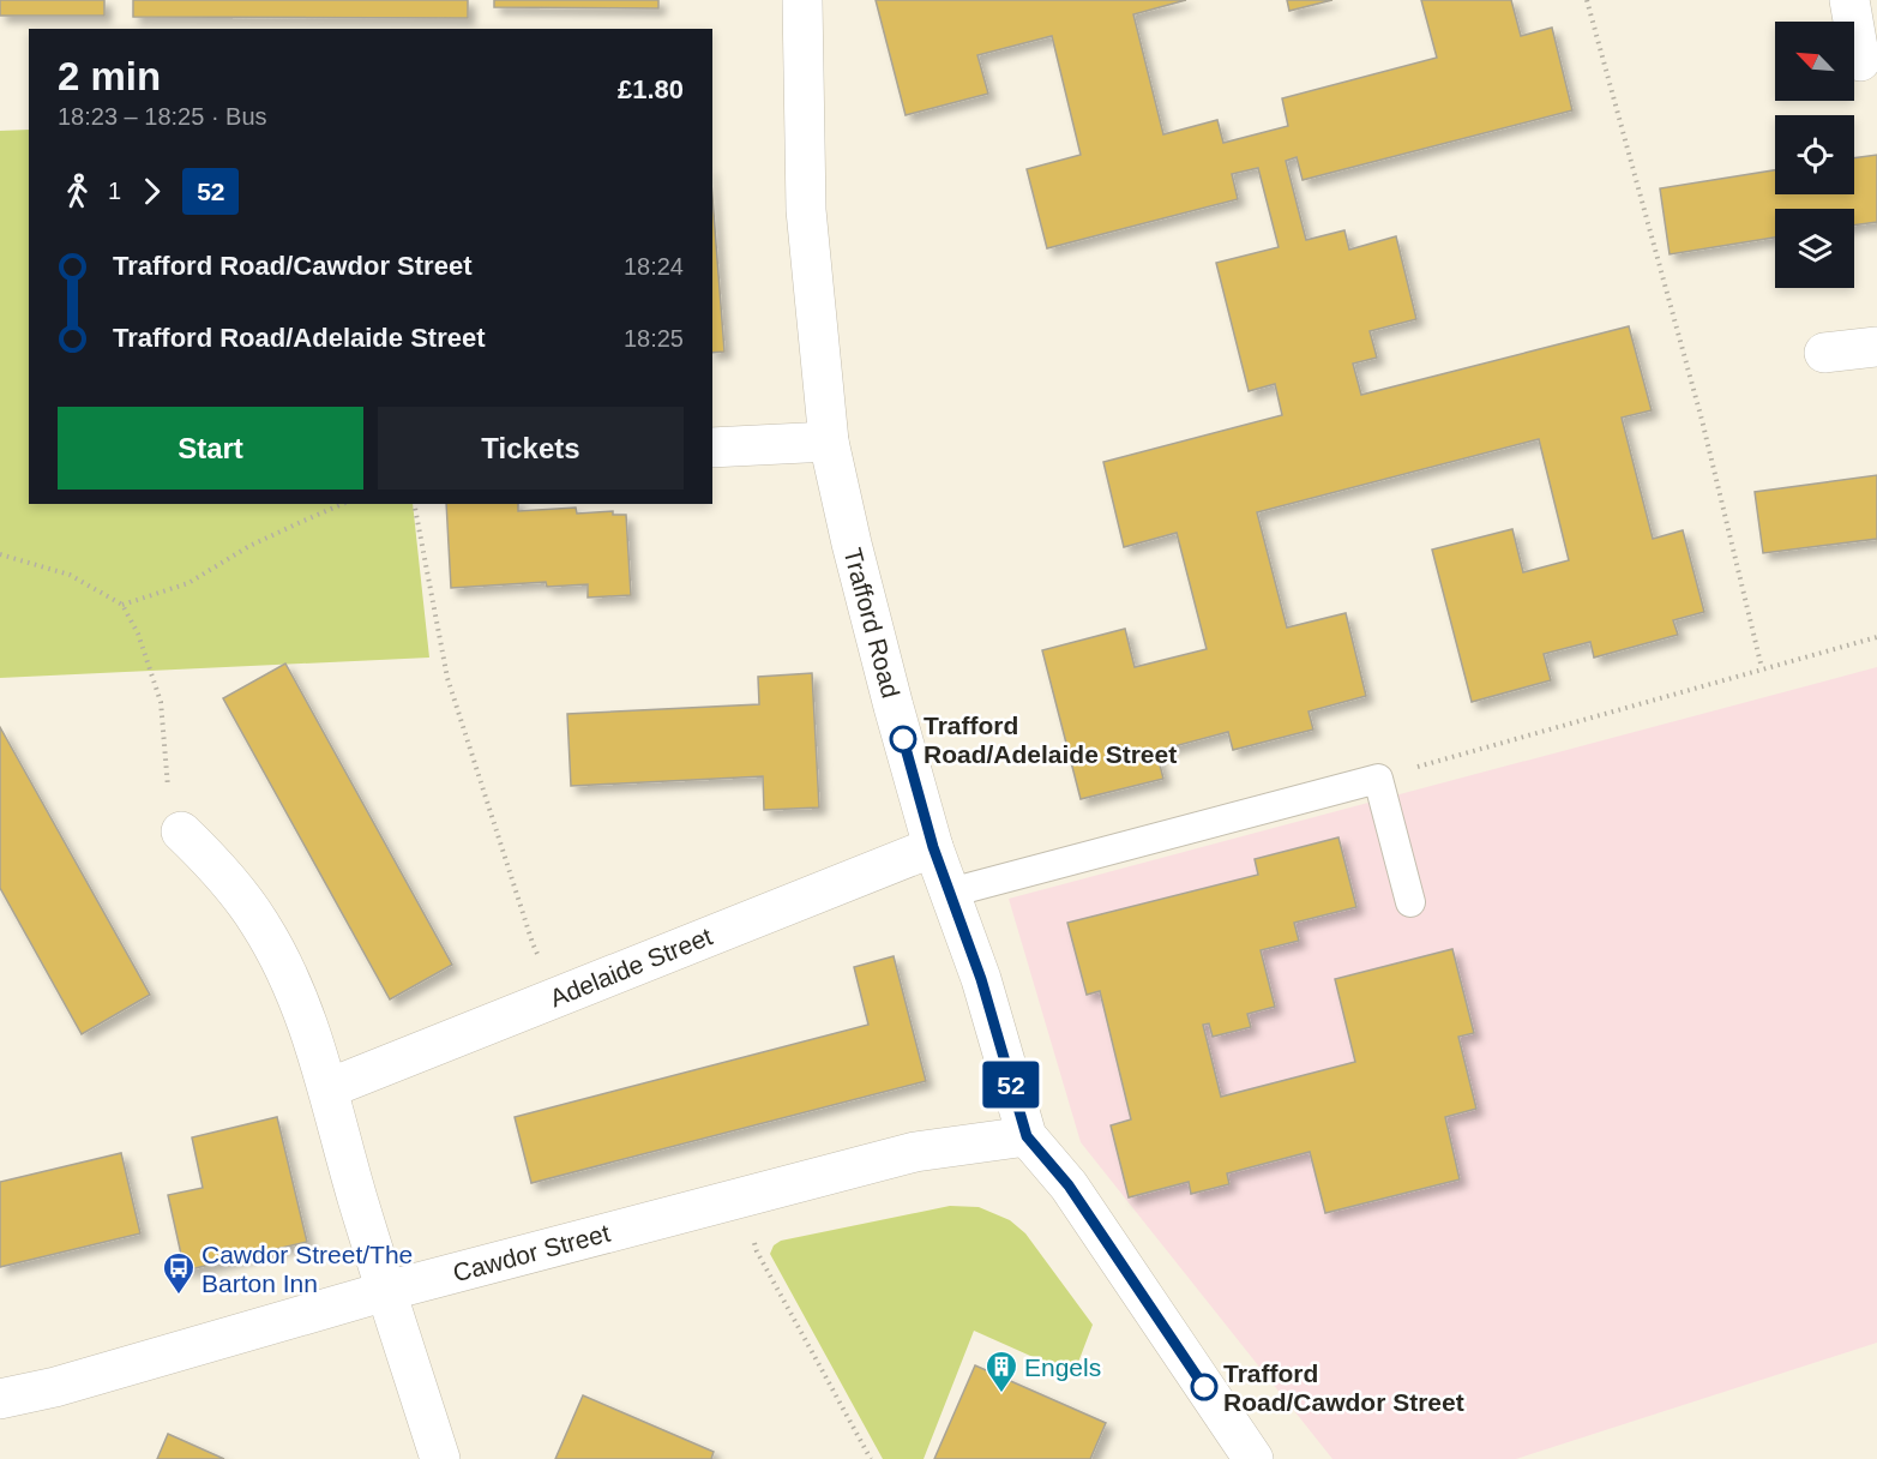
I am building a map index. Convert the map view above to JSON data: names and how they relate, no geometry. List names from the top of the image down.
{
  "streets": {
    "street": ["Trafford Road", "Adelaide Street", "Cawdor Street"]
  },
  "crossings": [
    ["Trafford Road", "Adelaide Street"],
    ["Trafford Road", "Cawdor Street"]
  ],
  "places": {
    "other": ["Trafford Road/Adelaide Street", "Trafford Road/Cawdor Street"],
    "bus stop": ["Cawdor Street/The Barton Inn"],
    "building": ["Engels"]
  },
  "lines": ["bus line 52"],
  "north": "top left",
  "page": {
    "on_map": "52",
    "heading": ["2 min", "18:23 – 18:25 · Bus", "£1.80"],
    "legs": ["1", "52"],
    "list": [
      {
        "name": "Trafford Road/Cawdor Street",
        "value": "18:24"
      },
      {
        "name": "Trafford Road/Adelaide Street",
        "value": "18:25"
      }
    ],
    "buttons": ["Start", "Tickets"]
  }
}
